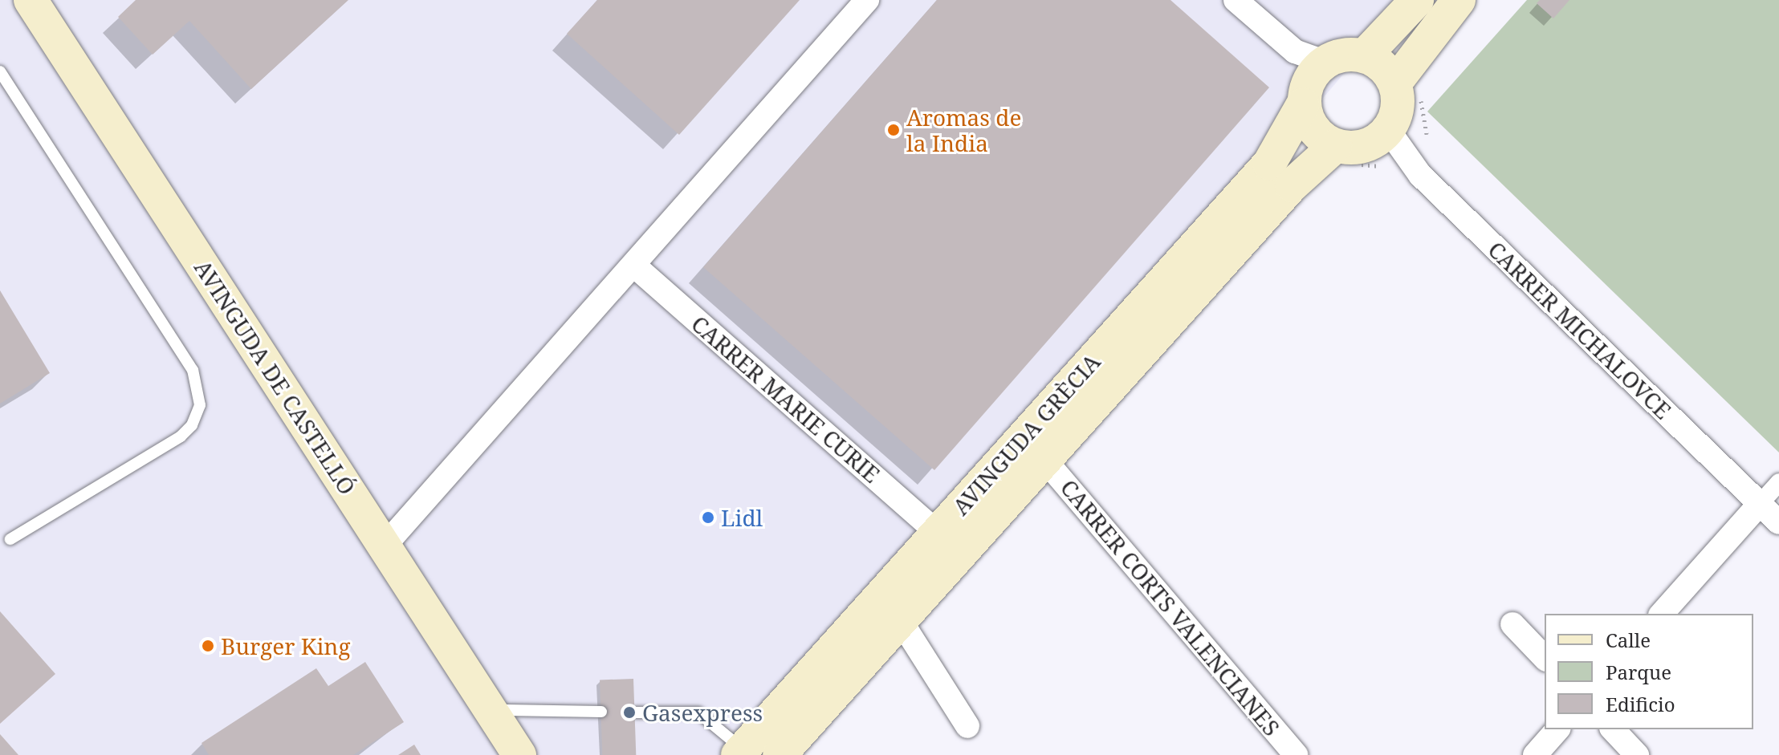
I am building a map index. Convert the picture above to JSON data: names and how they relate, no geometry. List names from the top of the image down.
{
  "streets": {
    "main road": ["AVINGUDA DE CASTELLÓ", "AVINGUDA GRÈCIA"],
    "street": ["CARRER MICHALOVCE", "CARRER MARIE CURIE", "CARRER CORTS VALENCIANES"]
  },
  "crossings": [
    ["CARRER MICHALOVCE", "AVINGUDA GRÈCIA"],
    ["CARRER MARIE CURIE", "AVINGUDA GRÈCIA"],
    ["AVINGUDA GRÈCIA", "CARRER CORTS VALENCIANES"]
  ],
  "places": [
    "Aromas de la India",
    "Lidl",
    "Burger King",
    "Gasexpress"
  ],
  "legend": ["Calle", "Parque", "Edificio"]
}
